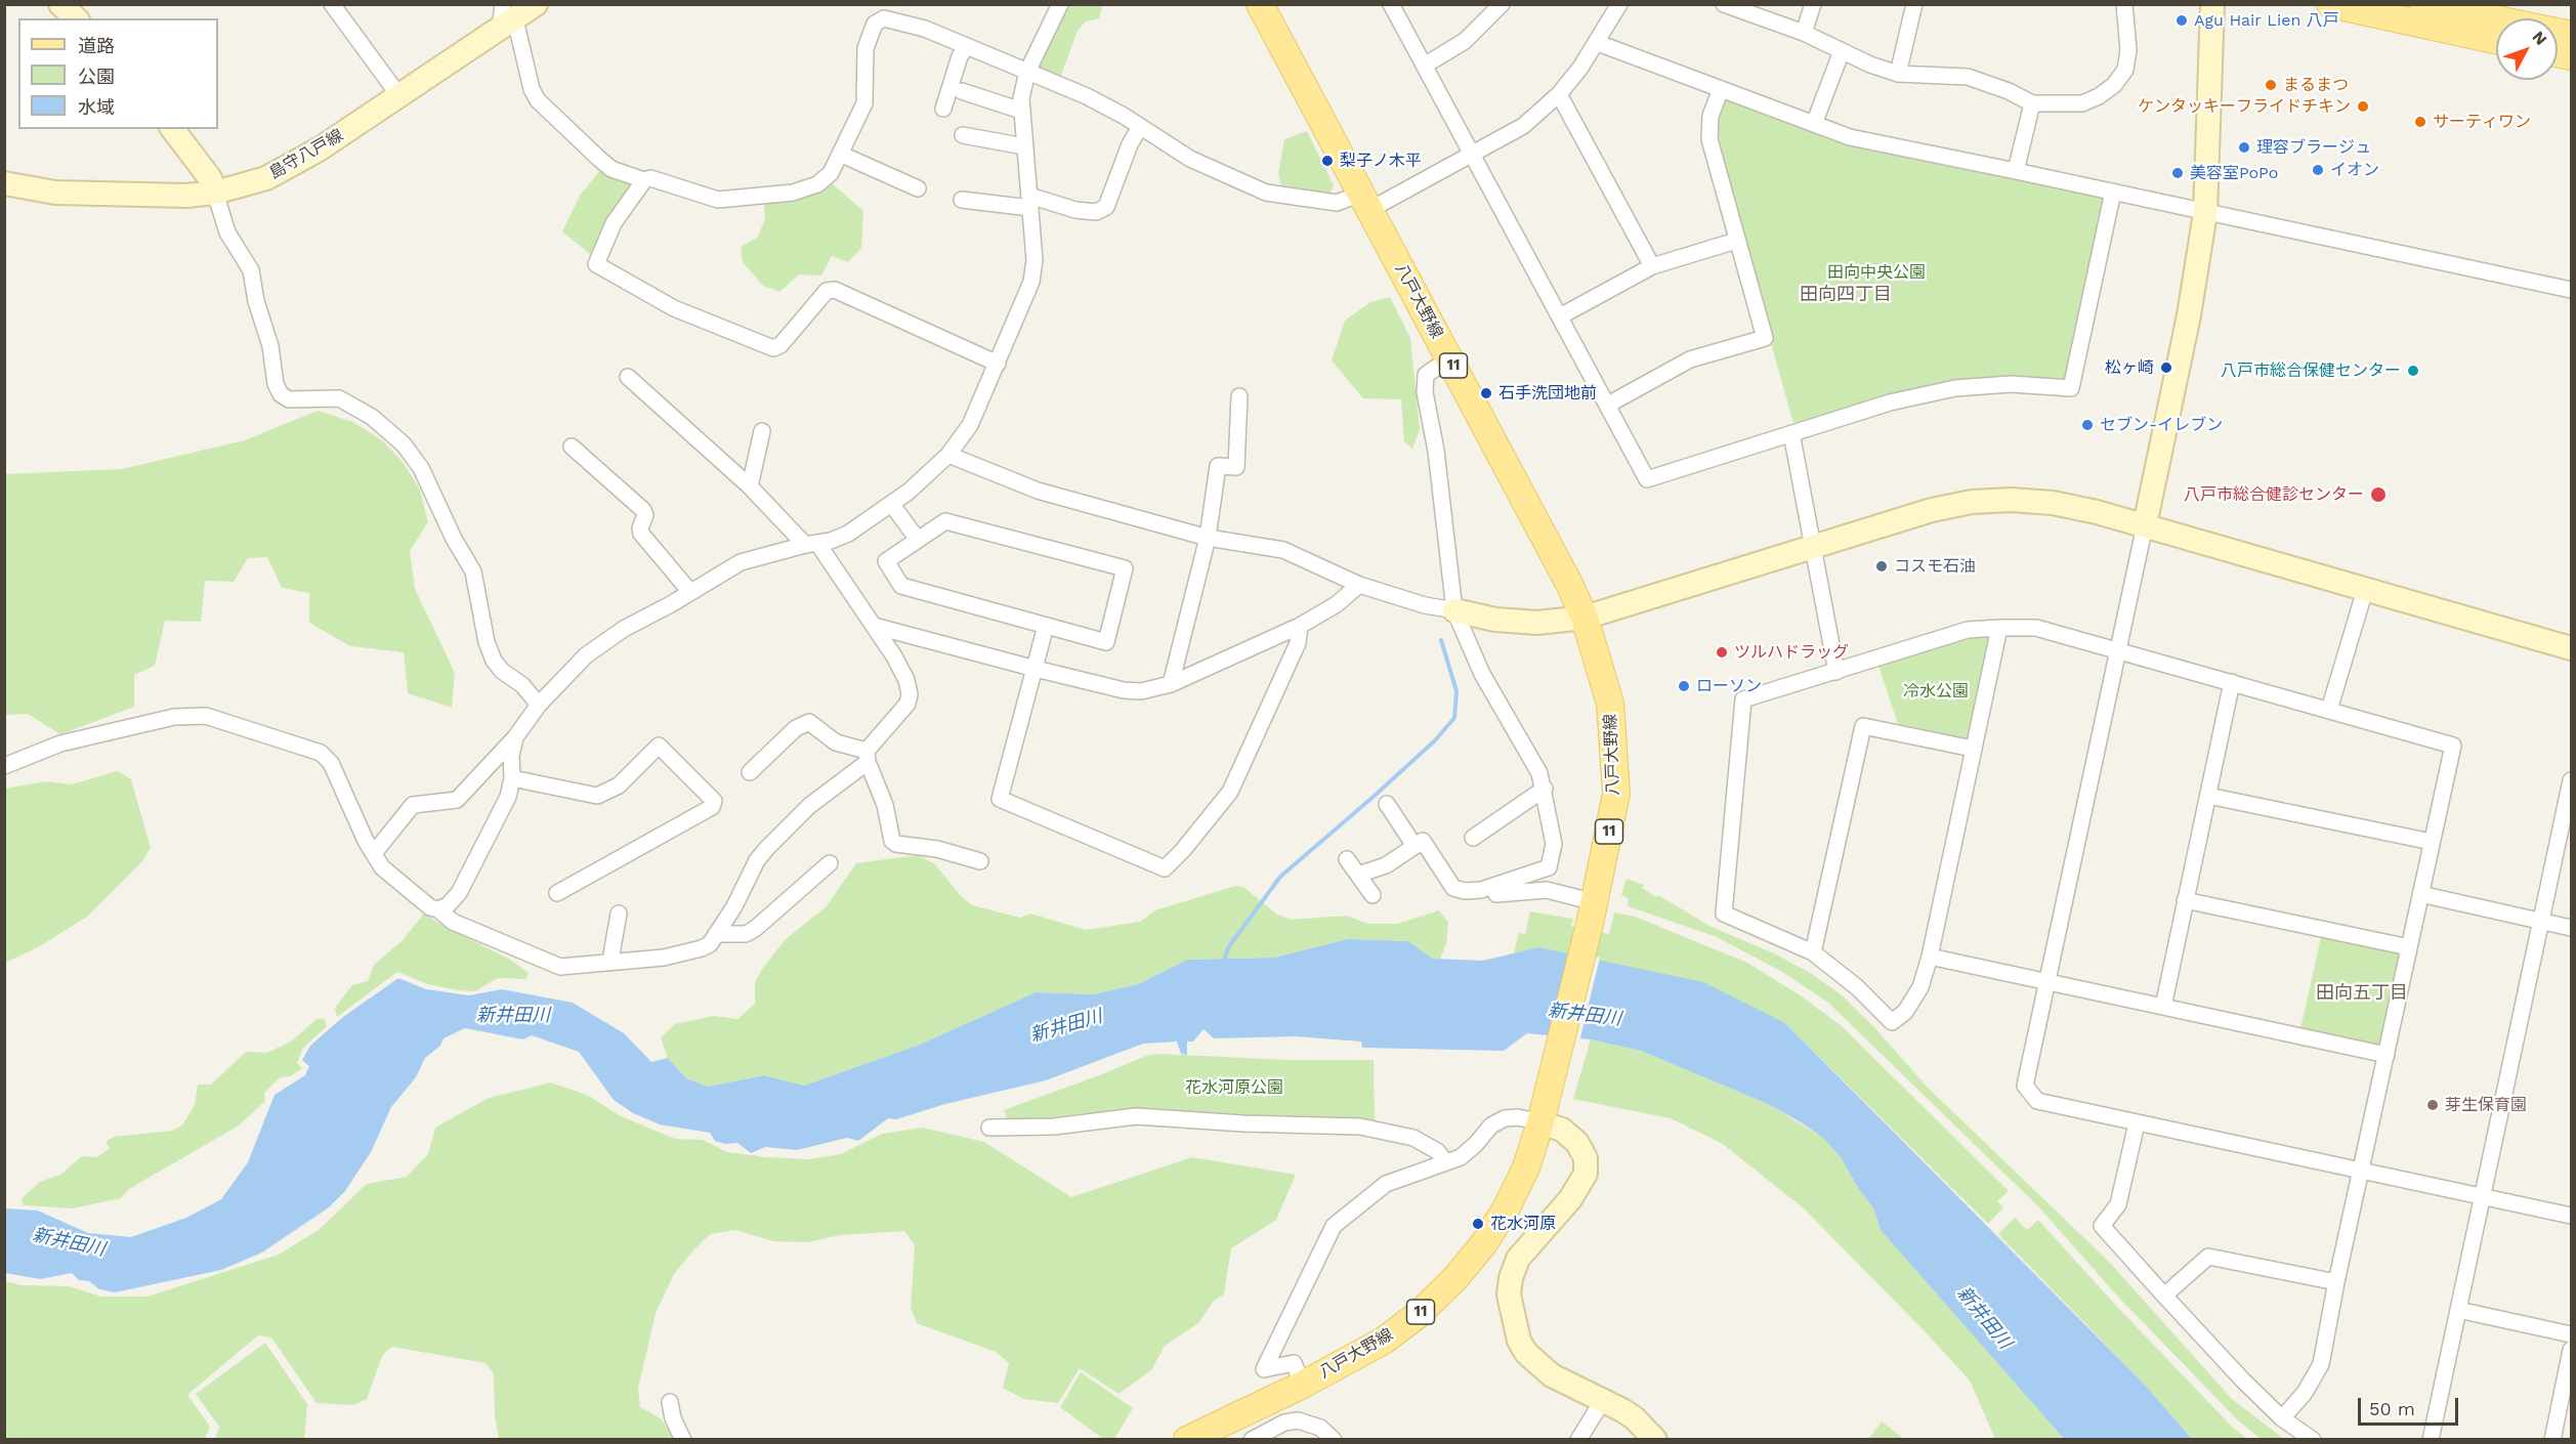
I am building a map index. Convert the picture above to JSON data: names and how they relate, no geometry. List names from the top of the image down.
{
  "streets": {
    "main road": ["八戸大野線", "11"],
    "street": ["島守八戸線"]
  },
  "districts": ["田向四丁目", "田向五丁目"],
  "water": ["新井田川"],
  "parks": ["田向中央公園", "冷水公園", "花水河原公園"],
  "places": [
    "Agu Hair Lien 八戸",
    "まるまつ",
    "ケンタッキーフライドチキン",
    "サーティワン",
    "理容ブラージュ",
    "梨子ノ木平",
    "イオン",
    "美容室PoPo",
    "松ヶ崎",
    "八戸市総合保健センター",
    "石手洗団地前",
    "セブン-イレブン",
    "八戸市総合健診センター",
    "コスモ石油",
    "ツルハドラッグ",
    "ローソン",
    "芽生保育園",
    "花水河原"
  ],
  "legend": ["道路", "公園", "水域"],
  "scale_bar": "50 m",
  "north": "top right"
}
